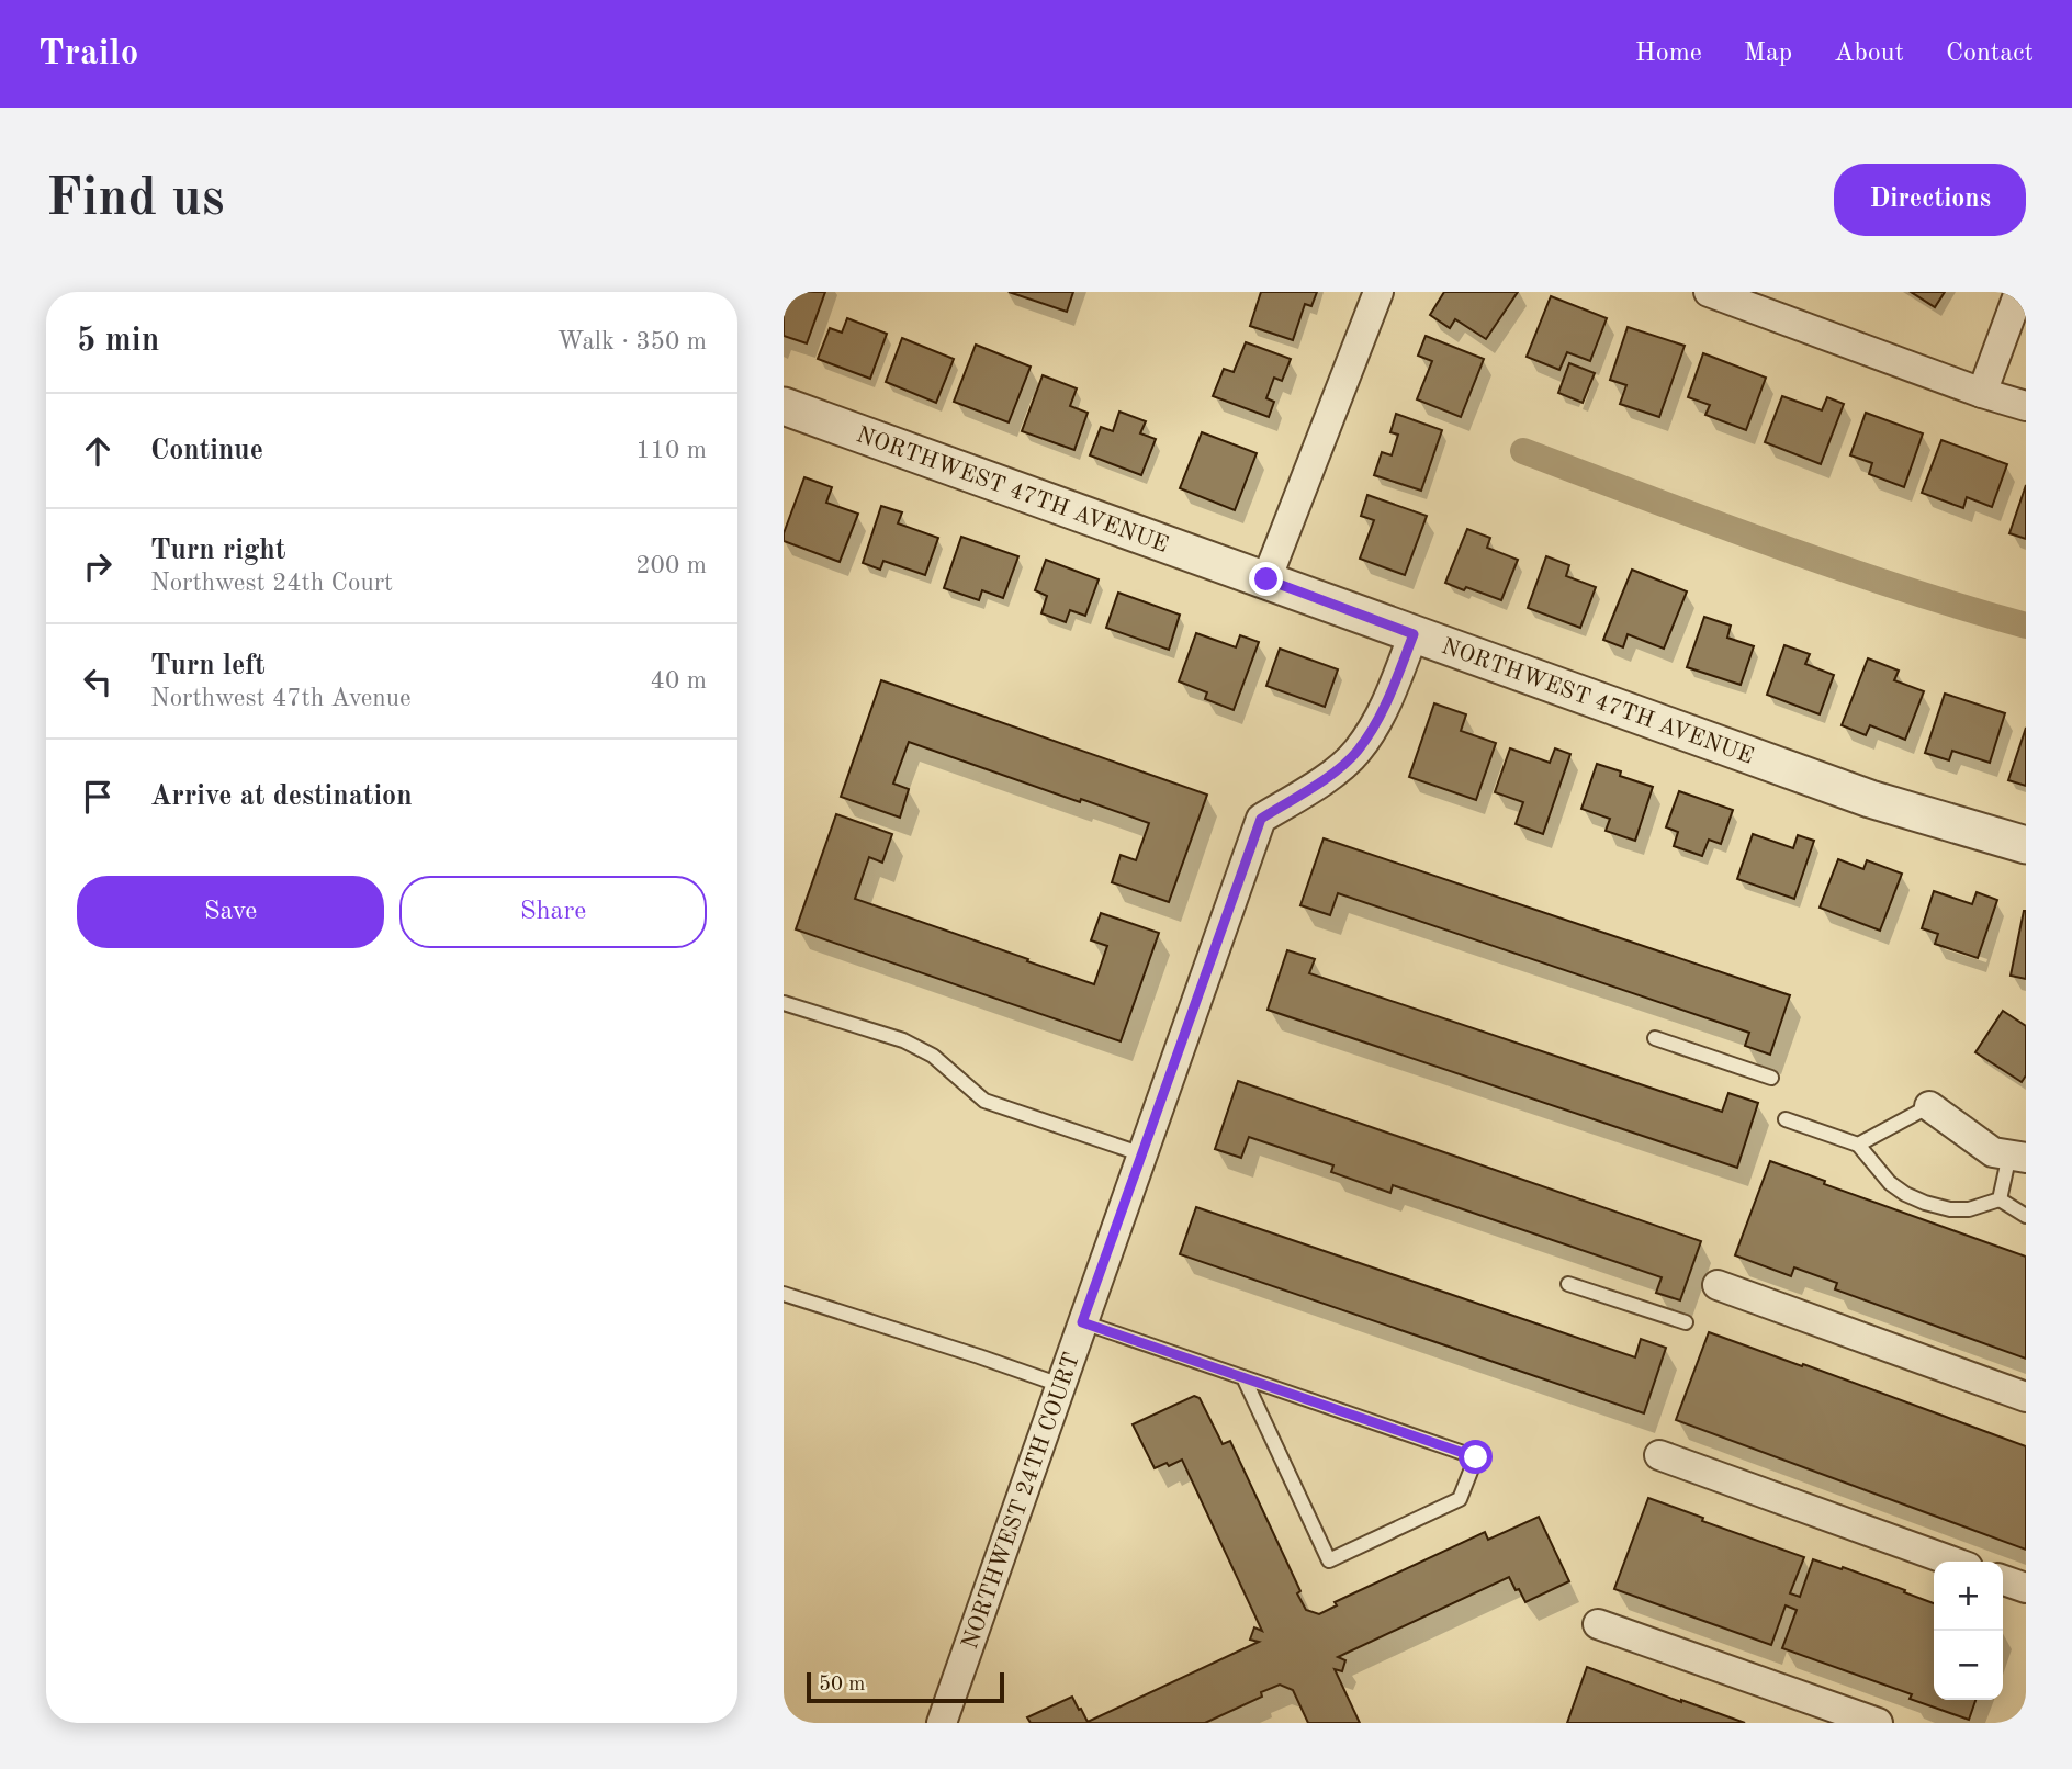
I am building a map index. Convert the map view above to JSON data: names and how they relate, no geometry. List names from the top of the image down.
{
  "streets": {
    "street": ["NORTHWEST 47TH AVENUE", "NORTHWEST 24TH COURT"]
  },
  "crossings": [
    ["NORTHWEST 47TH AVENUE", "NORTHWEST 24TH COURT"]
  ],
  "scale_bar": "50 m",
  "page": {
    "header": "Trailo",
    "nav": [
      "Home",
      "Map",
      "About",
      "Contact"
    ],
    "buttons": [
      "Directions",
      ["Save", "Share"]
    ],
    "title": "Find us",
    "heading": ["5 min", "Walk · 350 m"],
    "list": [
      ["Continue", "110 m"],
      ["Turn right", "Northwest 24th Court", "200 m"],
      ["Turn left", "Northwest 47th Avenue", "40 m"],
      "Arrive at destination"
    ],
    "map_buttons": ["+", "−"],
    "scale": "50 m"
  }
}
